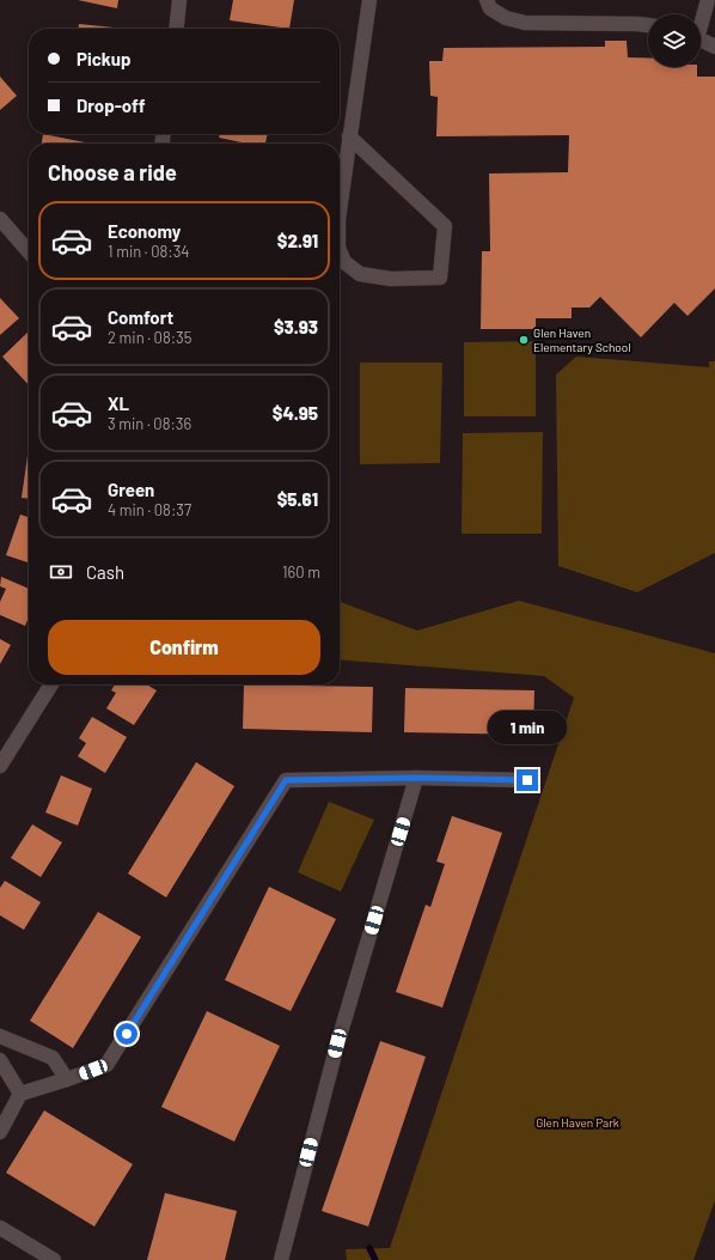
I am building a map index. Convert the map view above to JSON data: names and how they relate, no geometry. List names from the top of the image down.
{
  "parks": ["Glen Haven Park"],
  "places": ["Glen Haven Elementary School"],
  "page": {
    "banner": ["Pickup", "Drop-off"],
    "heading": "Choose a ride",
    "list": [
      {
        "name": "Economy",
        "note": "1 min · 08:34",
        "value": "$2.91"
      },
      {
        "name": "Comfort",
        "note": "2 min · 08:35",
        "value": "$3.93"
      },
      {
        "name": "XL",
        "note": "3 min · 08:36",
        "value": "$4.95"
      },
      {
        "name": "Green",
        "note": "4 min · 08:37",
        "value": "$5.61"
      }
    ],
    "pay": ["Cash", "160 m"],
    "buttons": "Confirm",
    "bubble": "1 min"
  }
}
